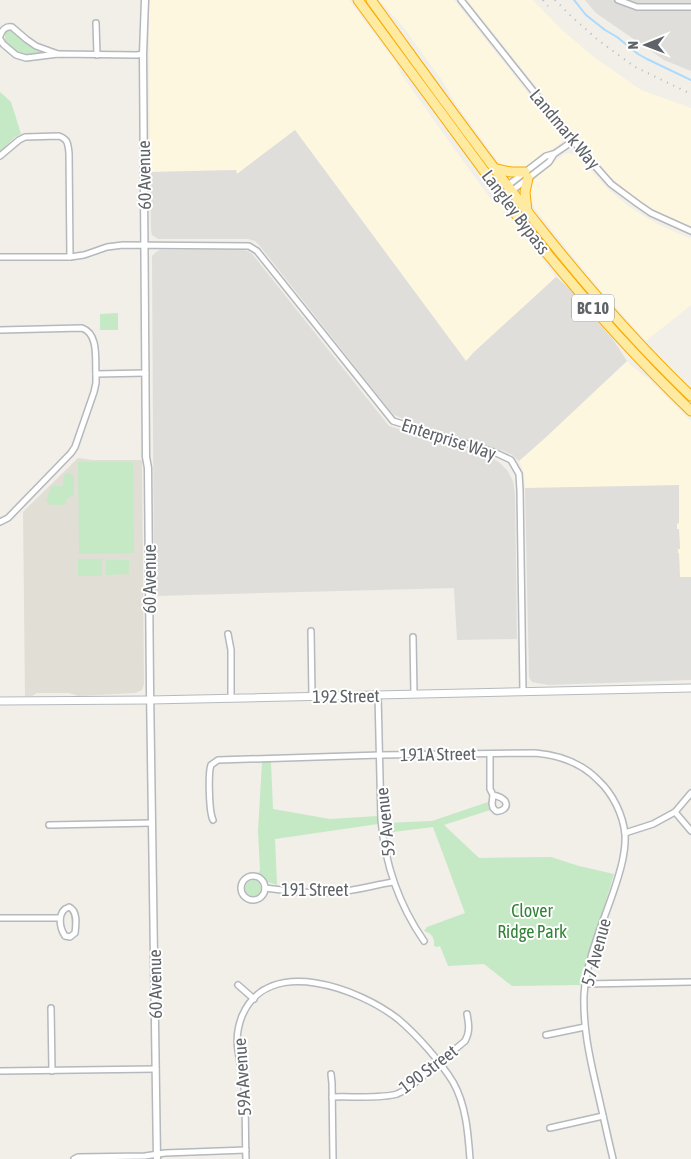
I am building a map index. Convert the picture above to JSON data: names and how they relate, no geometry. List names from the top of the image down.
{
  "streets": {
    "highway": ["Langley Bypass", "BC 10"],
    "main road": ["192 Street"],
    "street": [
      "Landmark Way",
      "60 Avenue",
      "Enterprise Way",
      "191A Street",
      "59 Avenue",
      "191 Street",
      "57 Avenue",
      "190 Street",
      "59A Avenue"
    ]
  },
  "crossings": [
    ["60 Avenue", "Enterprise Way"],
    ["60 Avenue", "192 Street"],
    ["Enterprise Way", "192 Street"],
    ["192 Street", "59 Avenue"],
    ["191A Street", "59 Avenue"],
    ["191A Street", "57 Avenue"],
    ["59 Avenue", "191 Street"]
  ],
  "parks": ["Clover Ridge Park"],
  "north": "left"
}
